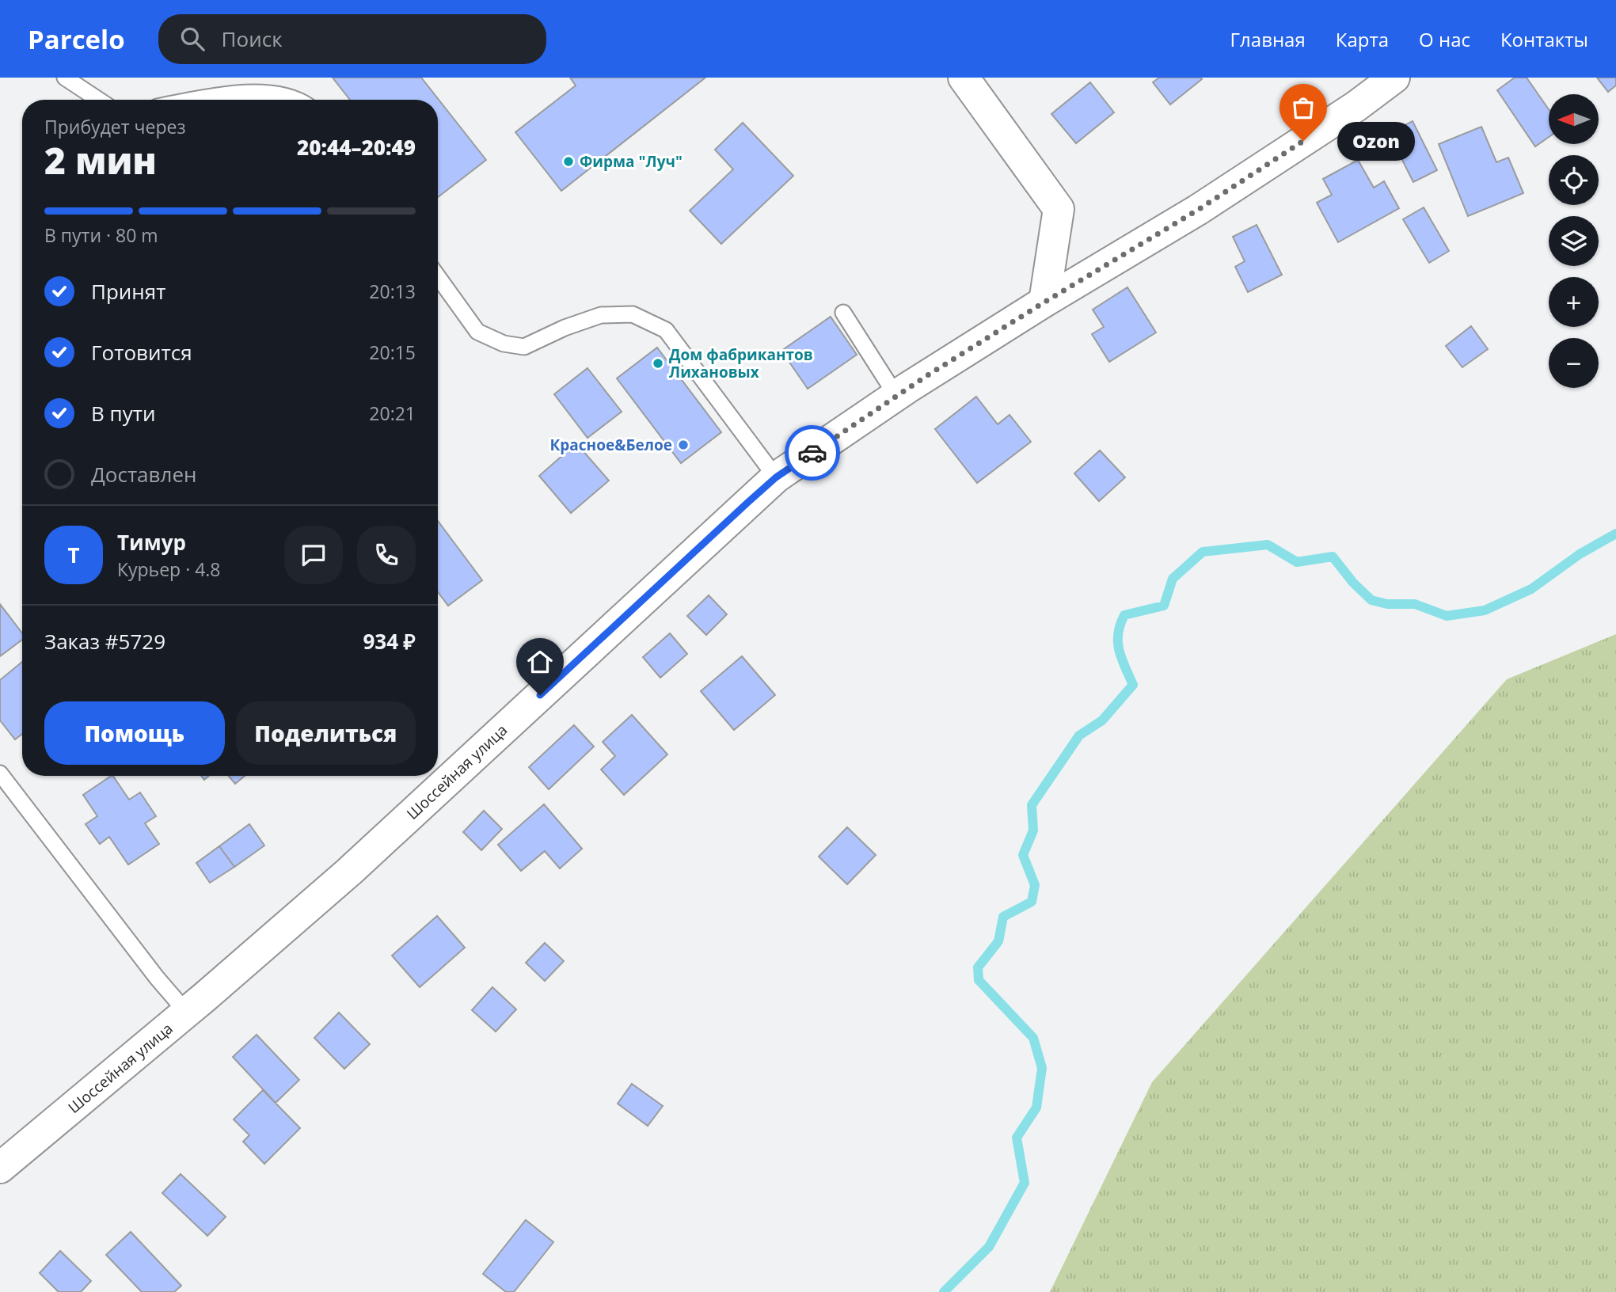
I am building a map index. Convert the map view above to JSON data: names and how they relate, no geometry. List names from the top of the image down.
{
  "streets": {
    "street": ["Шоссейная улица"]
  },
  "places": [
    "Ozon",
    "Фирма \"Луч\"",
    "Дом фабрикантов Лихановых",
    "Красное&Белое"
  ],
  "north": "left",
  "page": {
    "header": "Parcelo",
    "search": "Поиск",
    "nav": [
      "Главная",
      "Карта",
      "О нас",
      "Контакты"
    ],
    "map_buttons": ["+", "−"],
    "heading": ["2 мин", "Прибудет через", "20:44–20:49"],
    "panel": [
      "Тимур",
      "Курьер · 4.8",
      "Заказ #5729",
      "934 ₽"
    ],
    "bubble": "Ozon",
    "bar": "В пути · 80 m",
    "list": [
      ["Принят", "20:13"],
      ["Готовится", "20:15"],
      ["В пути", "20:21"],
      "Доставлен"
    ],
    "round": "Т",
    "buttons": ["Помощь", "Поделиться"]
  }
}
